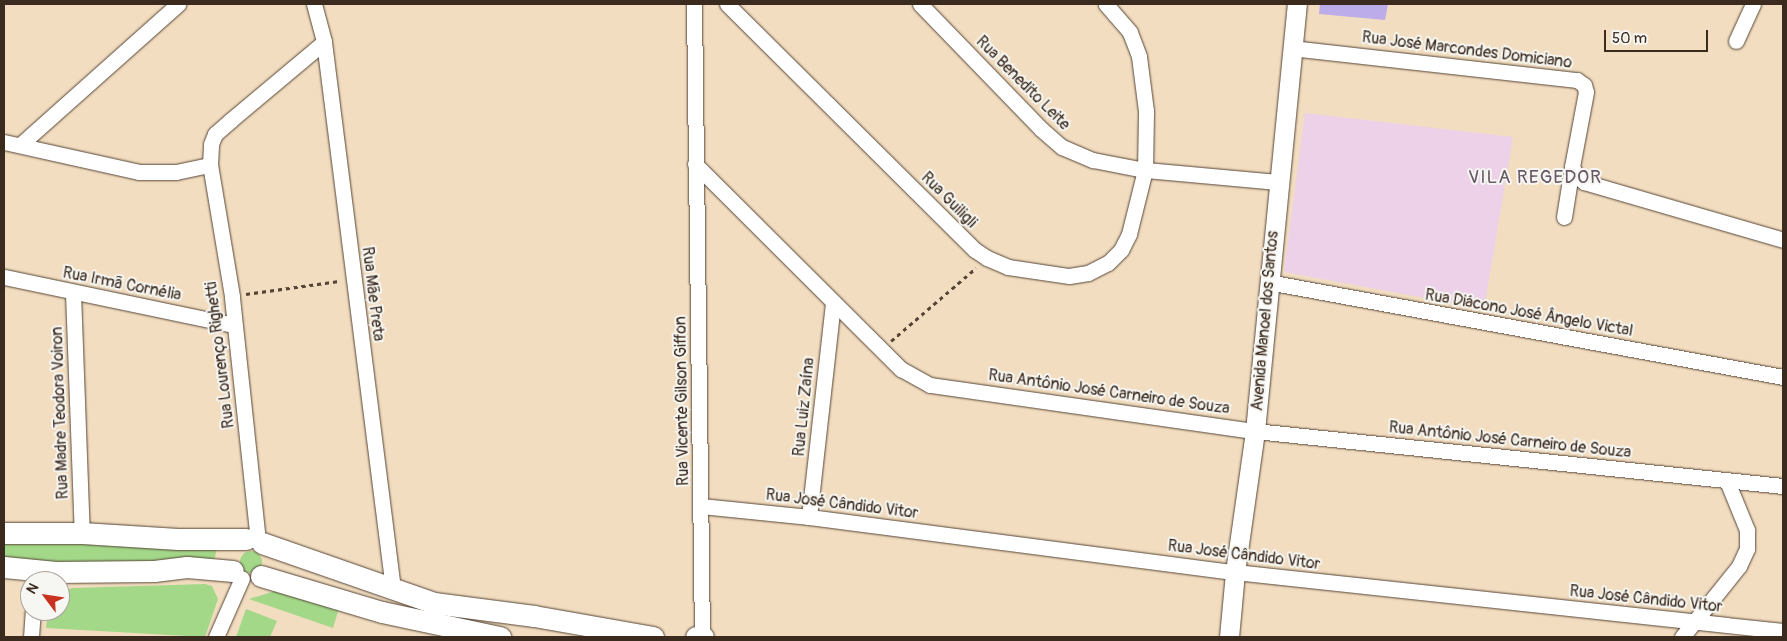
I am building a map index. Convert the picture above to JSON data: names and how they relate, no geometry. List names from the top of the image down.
{
  "streets": {
    "street": [
      "Rua José Marcondes Domiciano",
      "Rua Benedito Leite",
      "Rua Guiligli",
      "Rua Irmã Cornélia",
      "Rua Mãe Preta",
      "Rua Diácono José Ângelo Victal",
      "Avenida Manoel dos Santos",
      "Rua Lourenço Righetti",
      "Rua Antônio José Carneiro de Souza",
      "Rua Vicente Gilson Giffon",
      "Rua Luiz Zaína",
      "Rua Madre Teodora Voiron",
      "Rua José Cândido Vitor"
    ]
  },
  "crossings": [
    ["Rua José Marcondes Domiciano", "Avenida Manoel dos Santos"],
    ["Rua Benedito Leite", "Rua Guiligli"],
    ["Rua Benedito Leite", "Avenida Manoel dos Santos"],
    ["Rua Irmã Cornélia", "Rua Lourenço Righetti"],
    ["Rua Irmã Cornélia", "Rua Madre Teodora Voiron"],
    ["Rua Mãe Preta", "Rua Lourenço Righetti"],
    ["Rua Diácono José Ângelo Victal", "Avenida Manoel dos Santos"],
    ["Avenida Manoel dos Santos", "Rua Antônio José Carneiro de Souza"],
    ["Avenida Manoel dos Santos", "Rua José Cândido Vitor"],
    ["Rua Antônio José Carneiro de Souza", "Rua Vicente Gilson Giffon"],
    ["Rua Antônio José Carneiro de Souza", "Rua Luiz Zaína"],
    ["Rua Vicente Gilson Giffon", "Rua José Cândido Vitor"],
    ["Rua Luiz Zaína", "Rua José Cândido Vitor"]
  ],
  "districts": ["VILA REGEDOR"],
  "scale_bar": "50 m",
  "north": "top left"
}
